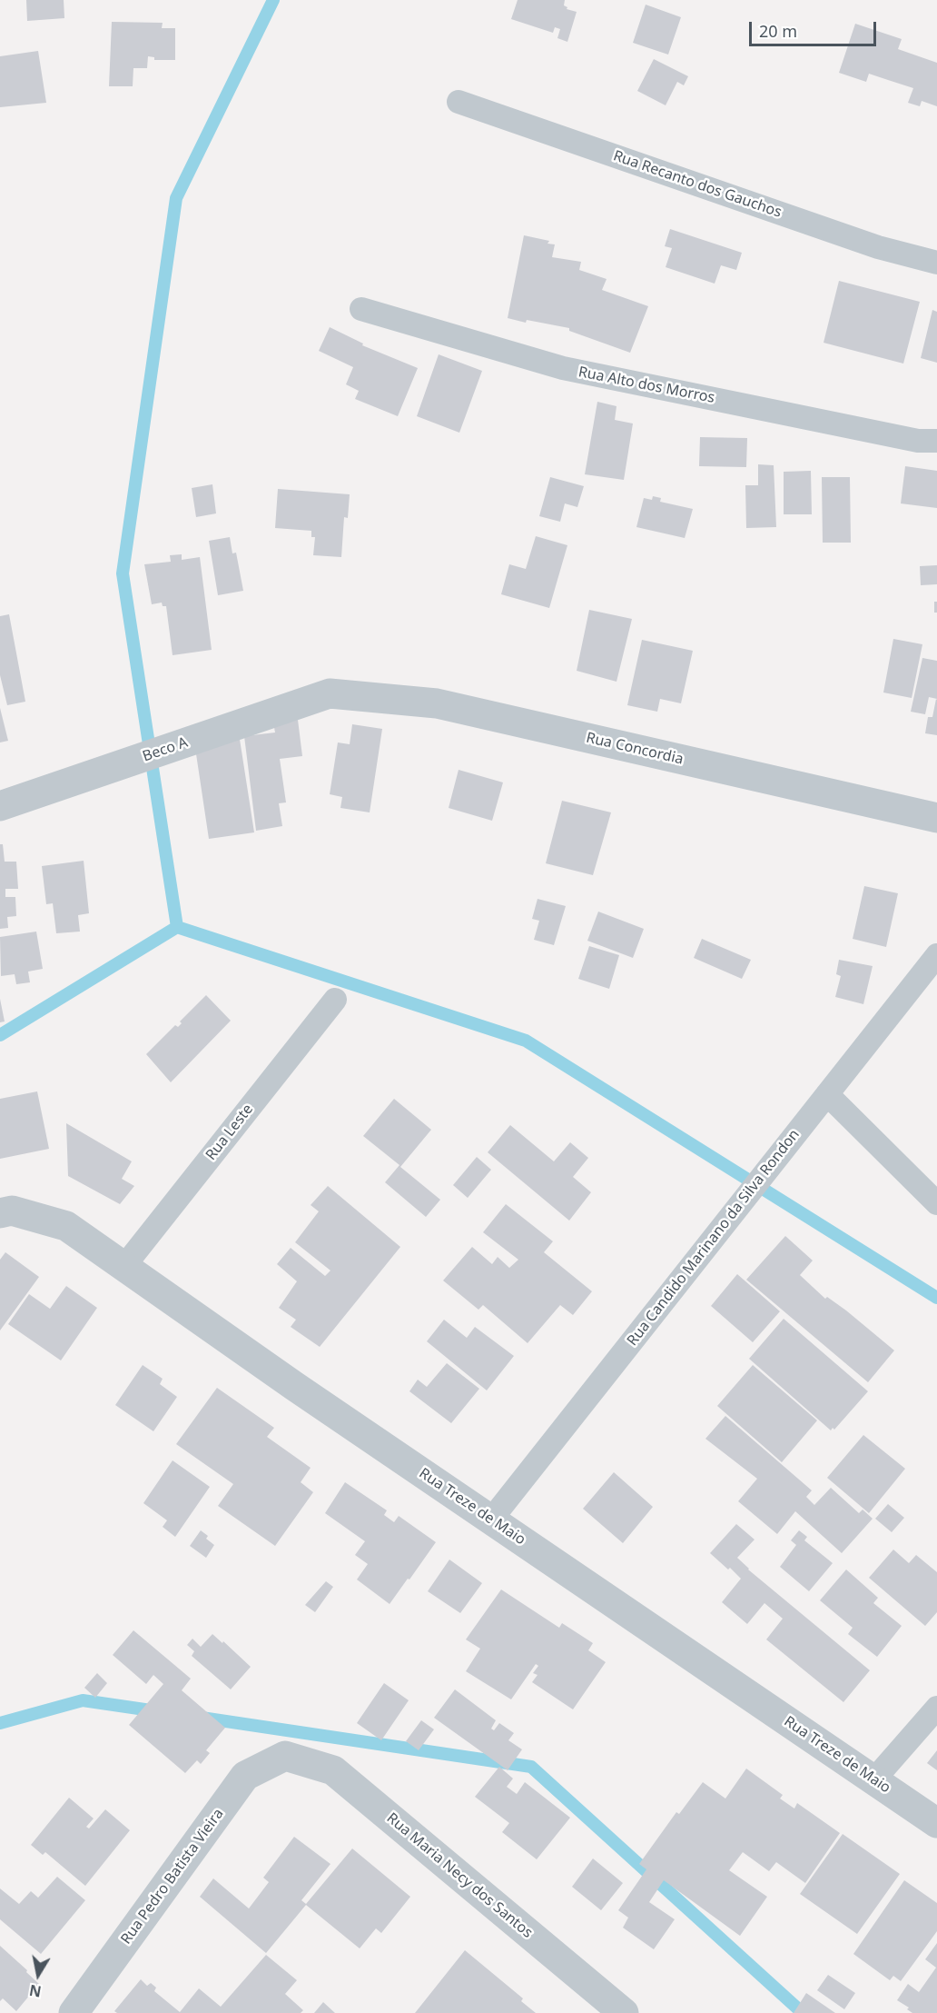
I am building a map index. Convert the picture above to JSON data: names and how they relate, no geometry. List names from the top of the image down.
{
  "streets": {
    "street": [
      "Rua Concordia",
      "Beco A",
      "Rua Treze de Maio",
      "Rua Maria Necy dos Santos",
      "Rua Pedro Batista Vieira"
    ],
    "lane": [
      "Rua Recanto dos Gauchos",
      "Rua Alto dos Morros",
      "Rua Leste",
      "Rua Candido Marinano da Silva Rondon"
    ]
  },
  "crossings": [
    ["Rua Concordia", "Beco A"],
    ["Rua Leste", "Rua Treze de Maio"],
    ["Rua Candido Marinano da Silva Rondon", "Rua Treze de Maio"],
    ["Rua Maria Necy dos Santos", "Rua Pedro Batista Vieira"]
  ],
  "scale_bar": "20 m",
  "north": "bottom"
}
